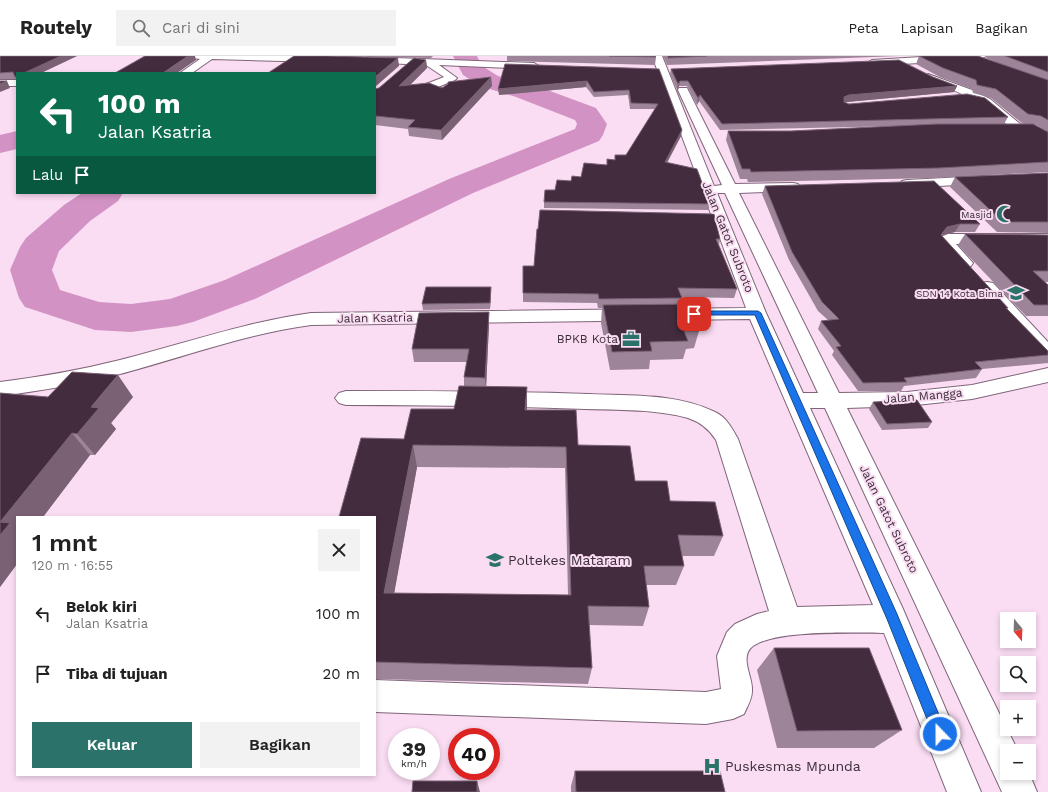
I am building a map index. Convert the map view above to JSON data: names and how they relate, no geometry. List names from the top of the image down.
{
  "streets": {
    "street": ["Jalan Gatot Subroto", "Jalan Ksatria", "Jalan Mangga"]
  },
  "crossings": [
    ["Jalan Gatot Subroto", "Jalan Ksatria"],
    ["Jalan Gatot Subroto", "Jalan Mangga"]
  ],
  "places": {
    "mosque": ["Masjid"],
    "school or university": ["SDN 14 Kota Bima", "Poltekes Mataram"],
    "office": ["BPKB Kota"],
    "hospital": ["Puskesmas Mpunda"]
  },
  "north": "bottom",
  "page": {
    "header": "Routely",
    "search": "Cari di sini",
    "nav": ["Peta", "Lapisan", "Bagikan"],
    "turn": ["100 m", "Jalan Ksatria"],
    "then": "Lalu",
    "heading": ["1 mnt", "120 m · 16:55"],
    "list": [
      {
        "name": "Belok kiri",
        "note": "Jalan Ksatria",
        "value": "100 m"
      },
      {
        "name": "Tiba di tujuan",
        "value": "20 m"
      }
    ],
    "map_buttons": ["+", "−"],
    "buttons": ["Keluar", "Bagikan"],
    "speed": "39 km/h",
    "limit": "40"
  }
}
